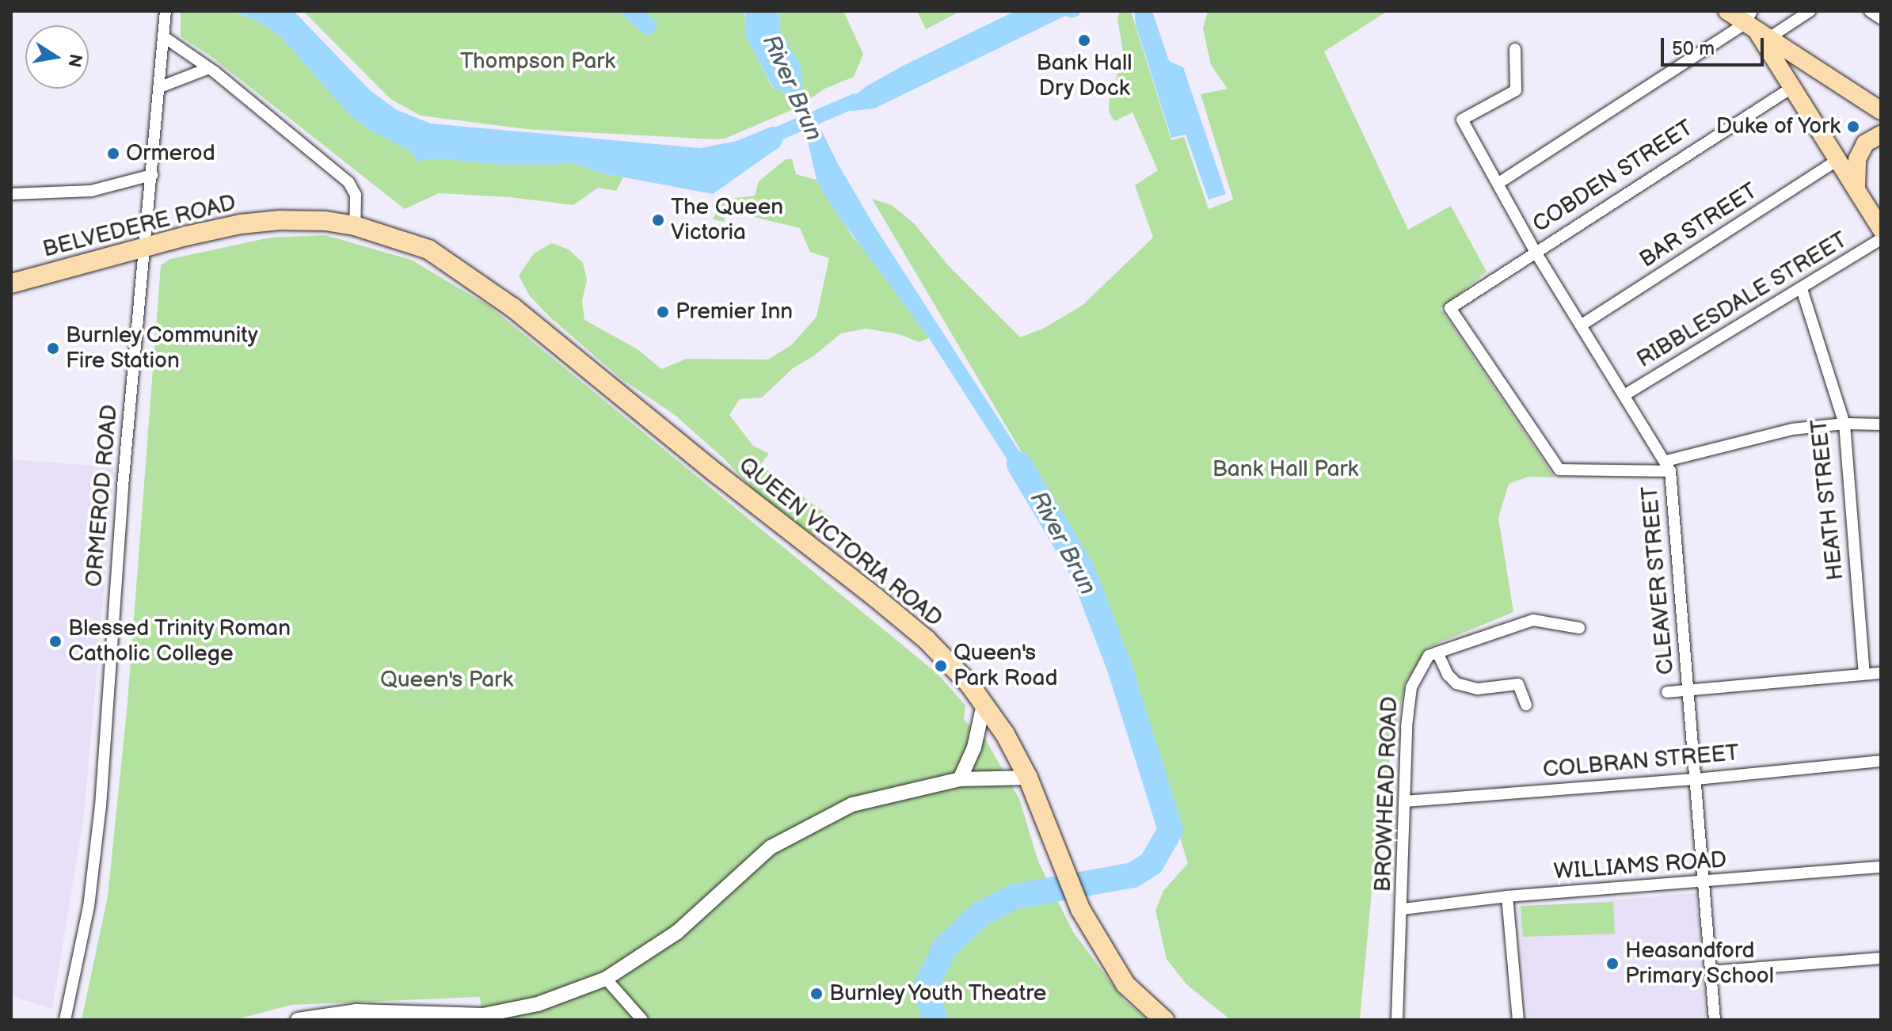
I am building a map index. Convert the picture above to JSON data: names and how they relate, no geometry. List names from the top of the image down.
{
  "streets": {
    "highway": ["BELVEDERE ROAD", "QUEEN VICTORIA ROAD"],
    "street": [
      "COBDEN STREET",
      "BAR STREET",
      "RIBBLESDALE STREET",
      "ORMEROD ROAD",
      "HEATH STREET",
      "CLEAVER STREET",
      "COLBRAN STREET",
      "BROWHEAD ROAD",
      "WILLIAMS ROAD"
    ]
  },
  "crossings": [
    ["COBDEN STREET", "CLEAVER STREET"],
    ["BAR STREET", "CLEAVER STREET"],
    ["BELVEDERE ROAD", "ORMEROD ROAD"],
    ["BELVEDERE ROAD", "QUEEN VICTORIA ROAD"],
    ["RIBBLESDALE STREET", "HEATH STREET"],
    ["RIBBLESDALE STREET", "CLEAVER STREET"],
    ["CLEAVER STREET", "COLBRAN STREET"],
    ["CLEAVER STREET", "WILLIAMS ROAD"],
    ["COLBRAN STREET", "BROWHEAD ROAD"],
    ["BROWHEAD ROAD", "WILLIAMS ROAD"]
  ],
  "water": ["River Brun"],
  "parks": ["Thompson Park", "Bank Hall Park", "Queen's Park"],
  "places": [
    "Bank Hall Dry Dock",
    "Duke of York",
    "Ormerod",
    "The Queen Victoria",
    "Premier Inn",
    "Burnley Community Fire Station",
    "Blessed Trinity Roman Catholic College",
    "Queen's Park Road",
    "Heasandford Primary School",
    "Burnley Youth Theatre"
  ],
  "scale_bar": "50 m",
  "north": "right"
}
